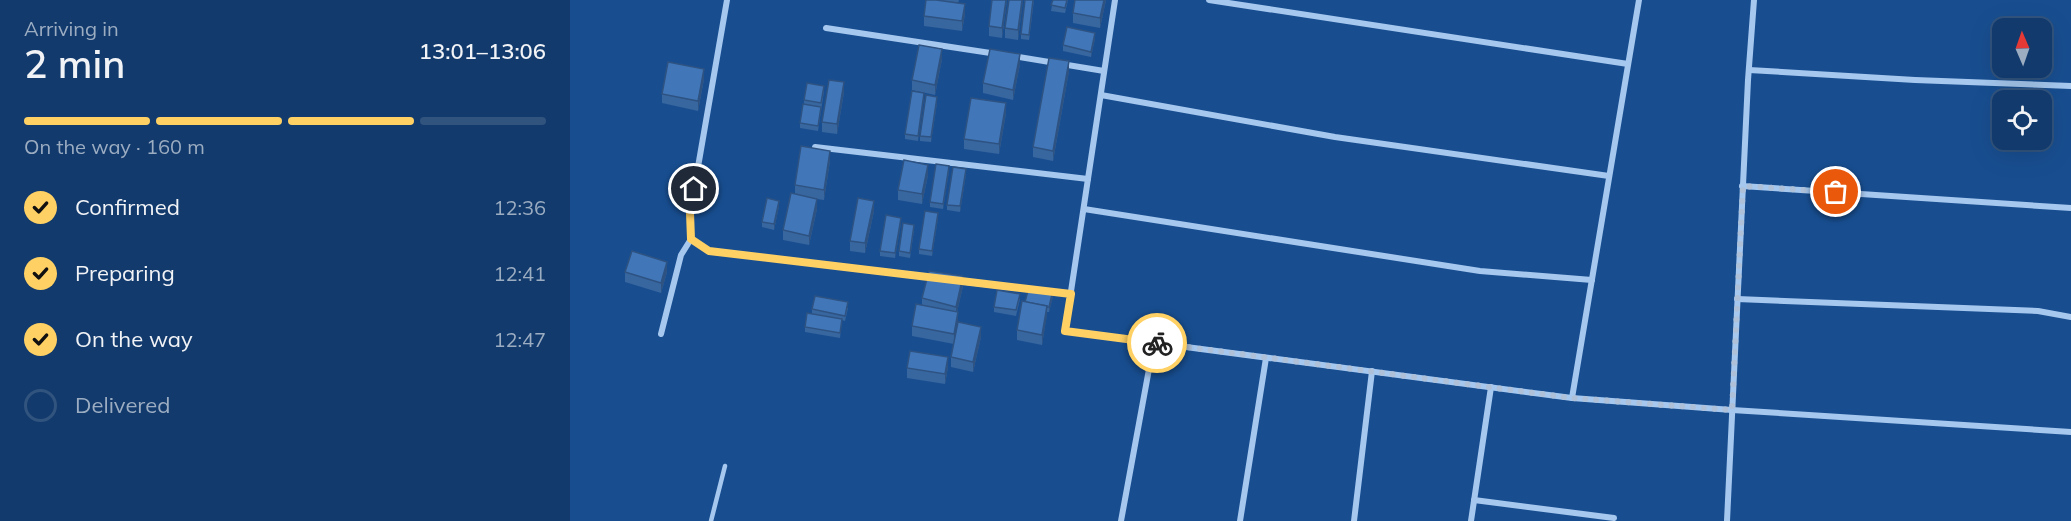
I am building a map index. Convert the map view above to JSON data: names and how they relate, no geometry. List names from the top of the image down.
{
  "north": "top",
  "page": {
    "heading": ["2 min", "Arriving in", "13:01–13:06"],
    "bar": "On the way · 160 m",
    "list": [
      ["Confirmed", "12:36"],
      ["Preparing", "12:41"],
      ["On the way", "12:47"],
      "Delivered"
    ]
  }
}
